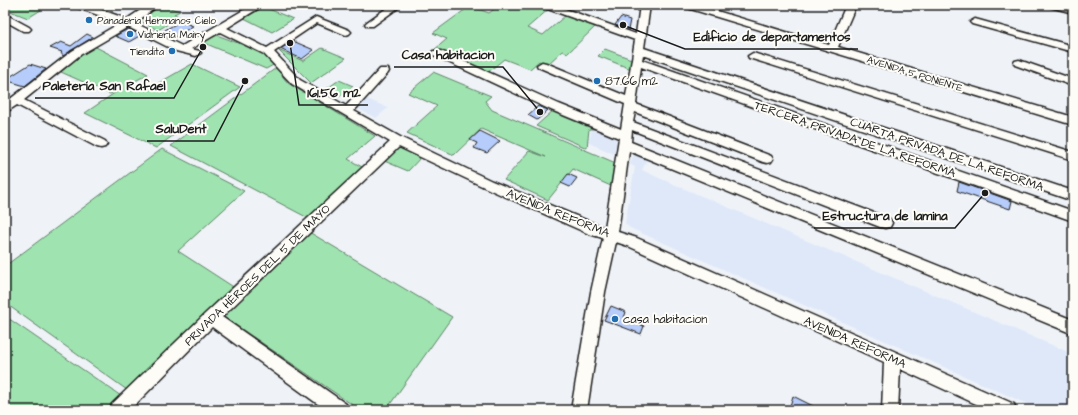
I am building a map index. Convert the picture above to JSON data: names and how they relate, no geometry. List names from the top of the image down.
{
  "streets": {
    "street": [
      "AVENIDA 5 PONIENTE",
      "TERCERA PRIVADA DE LA REFORMA",
      "CUARTA PRIVADA DE LA REFORMA",
      "AVENIDA REFORMA",
      "PRIVADA HÉROES DEL 5 DE MAYO"
    ]
  },
  "crossings": [
    ["TERCERA PRIVADA DE LA REFORMA", "CUARTA PRIVADA DE LA REFORMA"],
    ["AVENIDA REFORMA", "PRIVADA HÉROES DEL 5 DE MAYO"]
  ],
  "places": [
    "Panadería Hermanos Cielo",
    "Edificio de departamentos",
    "Vidriería Mairy",
    "161.56 m2",
    "Paletería San Rafael",
    "Tiendita",
    "SaluDent",
    "87.66 m2",
    "Casa habitacion",
    "Estructura de lamina",
    "casa habitacion"
  ]
}
